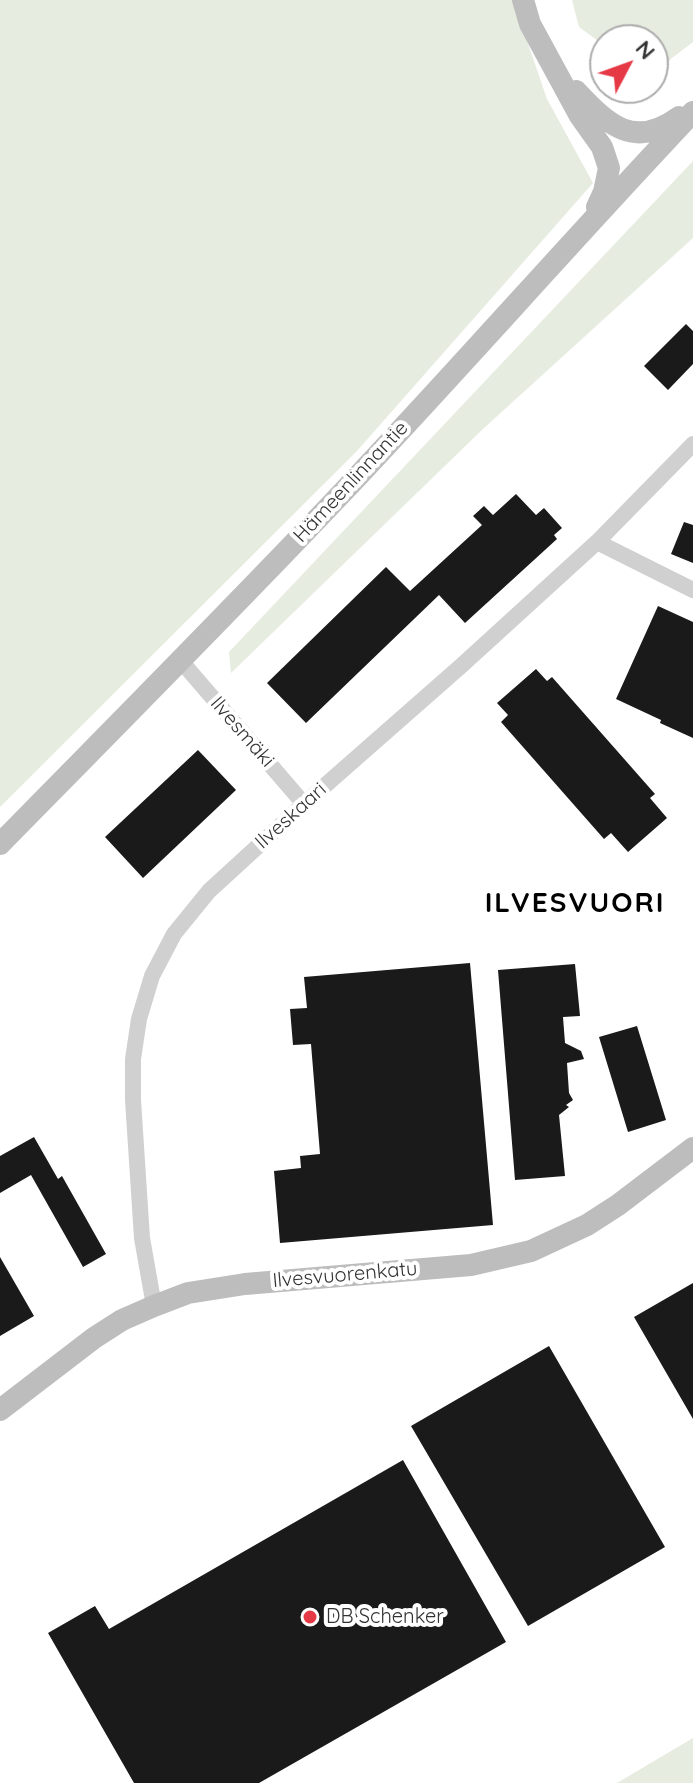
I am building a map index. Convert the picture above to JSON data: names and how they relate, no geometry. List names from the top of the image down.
{
  "streets": {
    "main road": ["Hämeenlinnantie", "Ilvesvuorenkatu"],
    "street": ["Ilvesmäki", "Ilveskaari"]
  },
  "crossings": [
    ["Hämeenlinnantie", "Ilvesmäki"],
    ["Ilvesmäki", "Ilveskaari"],
    ["Ilveskaari", "Ilvesvuorenkatu"]
  ],
  "districts": ["ILVESVUORI"],
  "places": ["DB Schenker"],
  "north": "top right"
}
